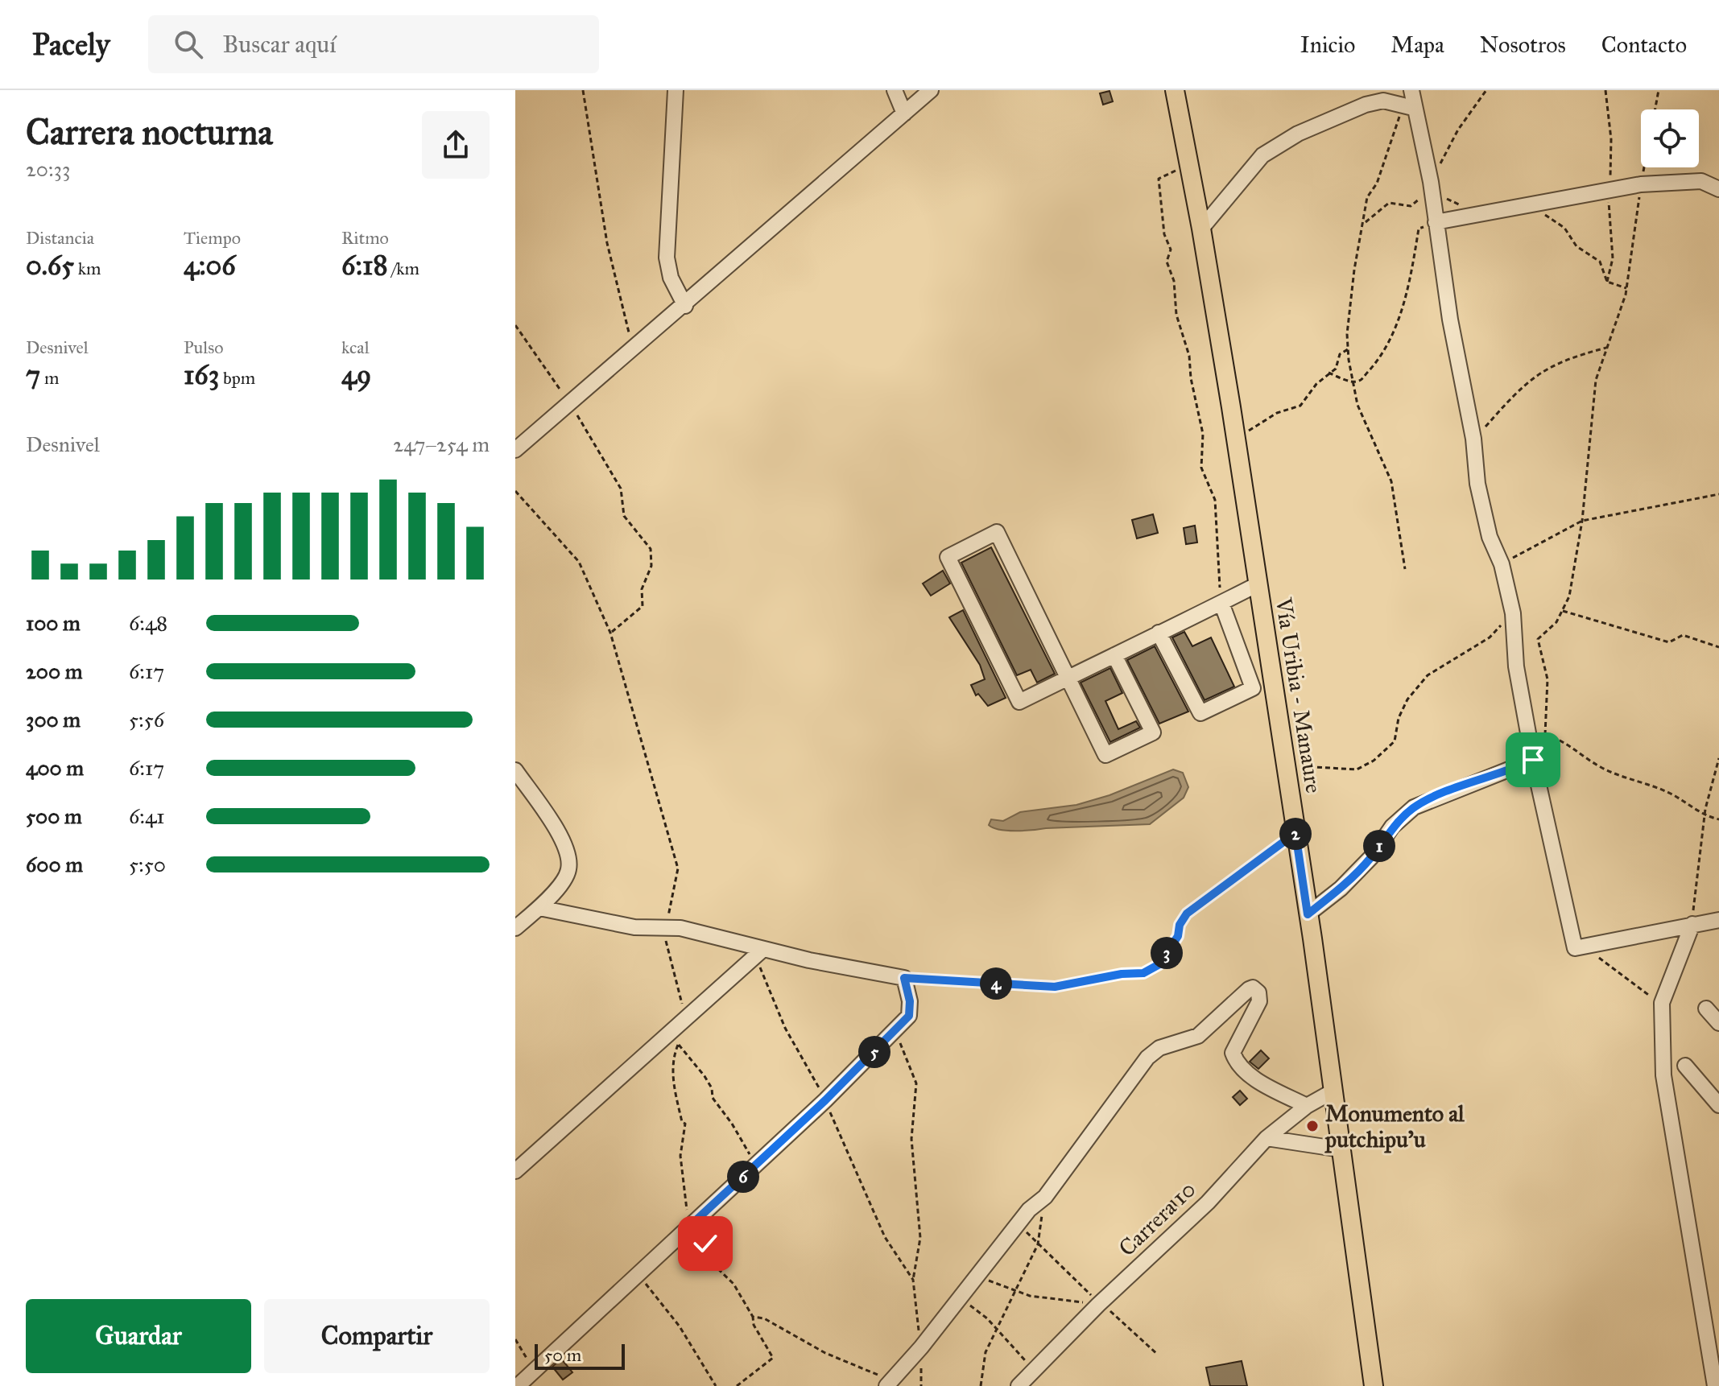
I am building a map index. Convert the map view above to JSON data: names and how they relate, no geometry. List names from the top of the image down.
{
  "streets": {
    "main road": ["Vía Uribia - Manaure"],
    "street": ["Carrera 10"]
  },
  "crossings": [
    ["Vía Uribia - Manaure", "Carrera 10"]
  ],
  "places": ["Monumento al putchipu'u"],
  "scale_bar": "50 m",
  "page": {
    "header": "Pacely",
    "search": "Buscar aquí",
    "nav": [
      "Inicio",
      "Mapa",
      "Nosotros",
      "Contacto"
    ],
    "heading": ["Carrera nocturna", "20:33"],
    "stats": [
      ["Distancia", "0.65 km"],
      ["Tiempo", "4:06"],
      ["Ritmo", "6:18 /km"],
      ["Desnivel", "7 m"],
      ["Pulso", "163 bpm"],
      ["kcal", "49"]
    ],
    "chart": ["Desnivel", "247–254 m"],
    "list": [
      {
        "name": "100 m",
        "note": "6:48"
      },
      {
        "name": "200 m",
        "note": "6:17"
      },
      {
        "name": "300 m",
        "note": "5:56"
      },
      {
        "name": "400 m",
        "note": "6:17"
      },
      {
        "name": "500 m",
        "note": "6:41"
      },
      {
        "name": "600 m",
        "note": "5:50"
      }
    ],
    "pins": [
      "2",
      "1",
      "3",
      "4",
      "5",
      "6"
    ],
    "buttons": ["Guardar", "Compartir"],
    "scale": "50 m"
  }
}
